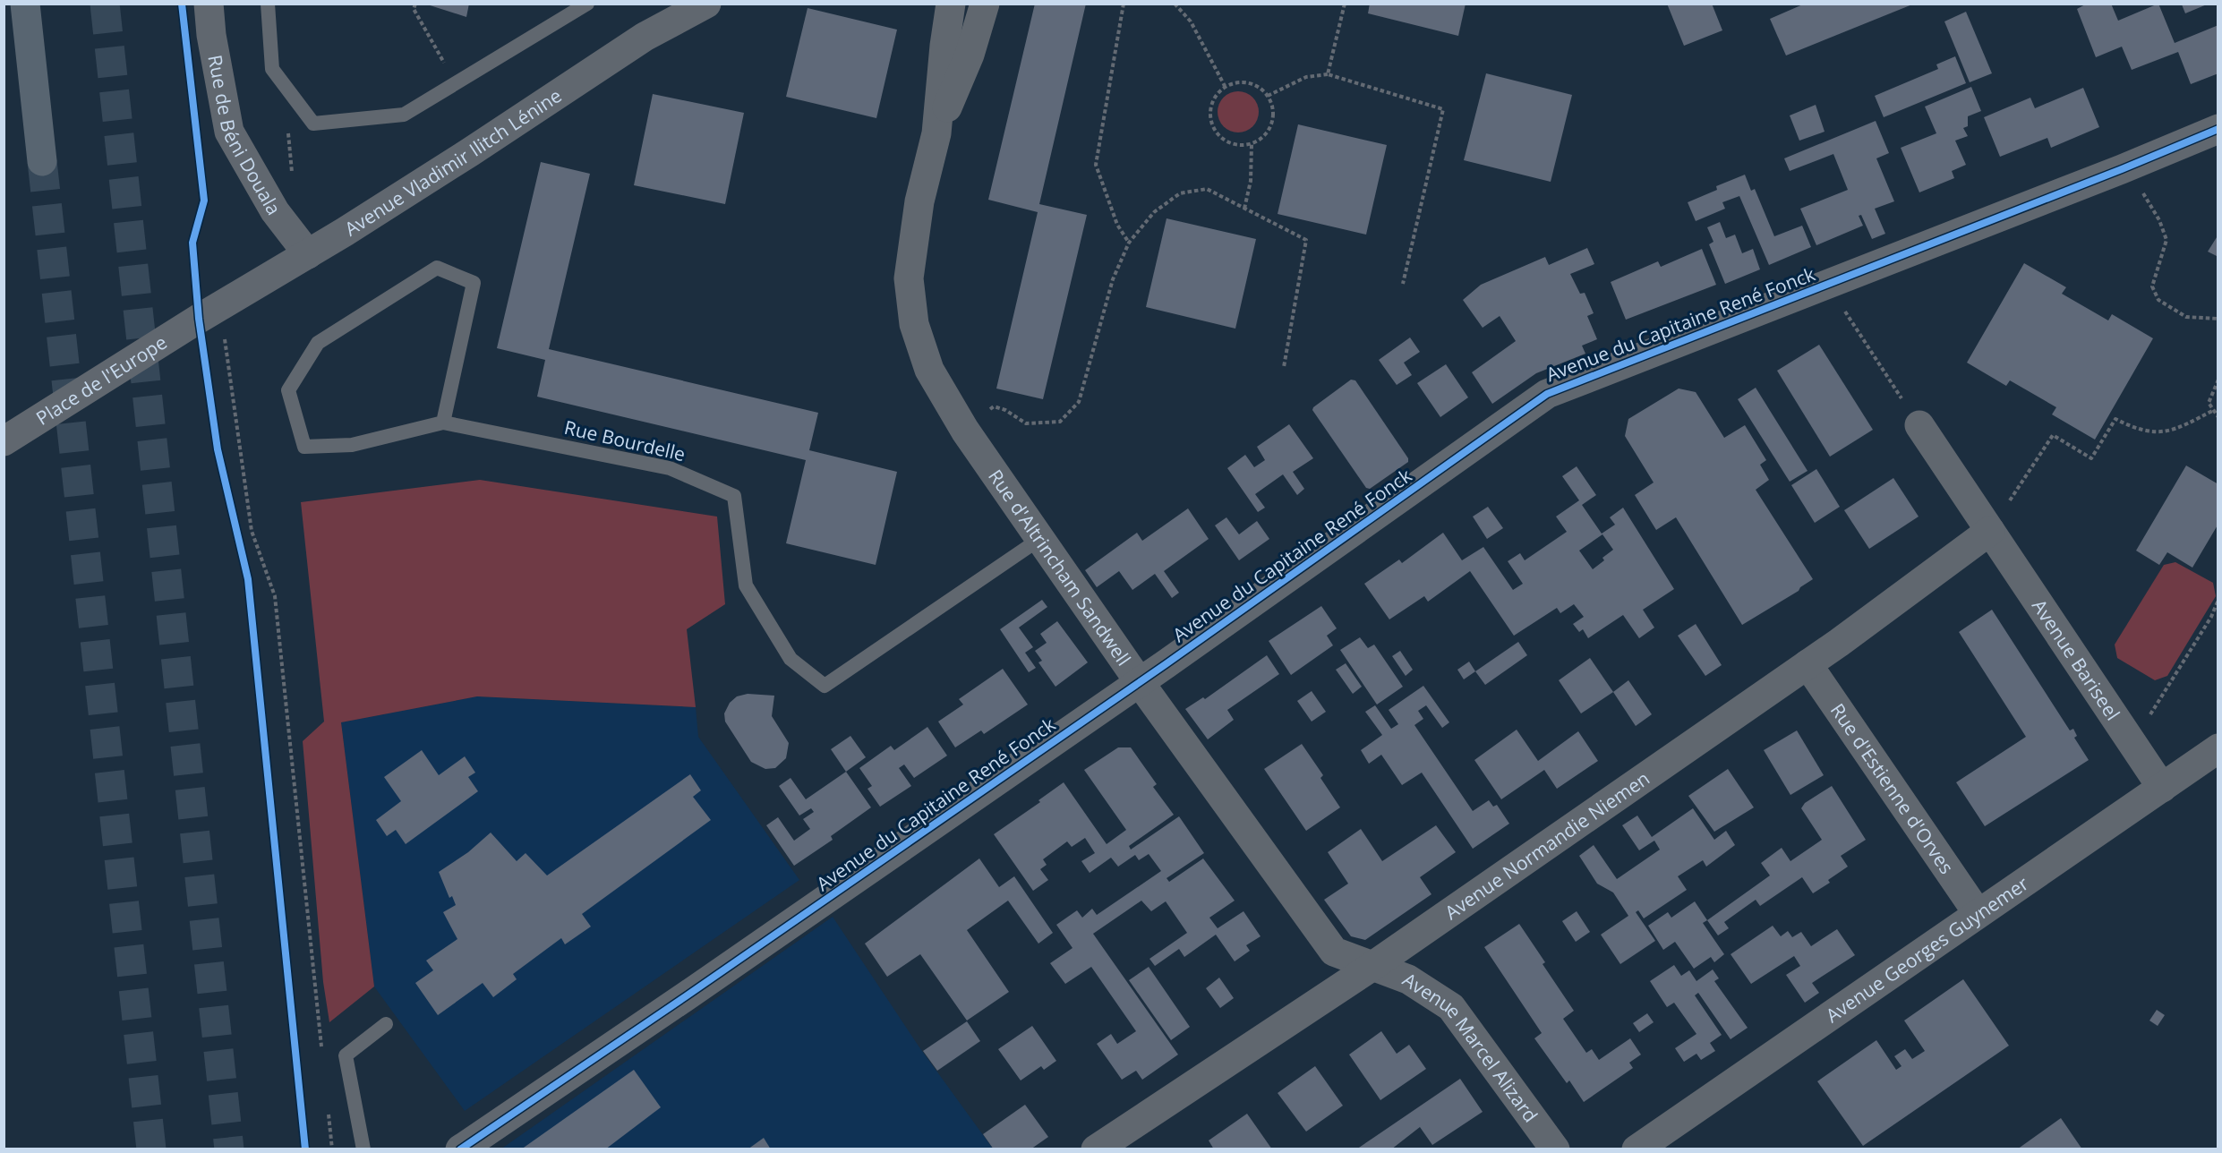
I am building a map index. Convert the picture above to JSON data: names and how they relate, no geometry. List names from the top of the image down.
{
  "streets": {
    "street": [
      "Rue de Béni Douala",
      "Avenue Vladimir Ilitch Lénine",
      "Avenue du Capitaine René Fonck",
      "Place de l'Europe",
      "Rue d'Altrincham Sandwell",
      "Avenue Bariseel",
      "Rue d'Estienne d'Orves",
      "Avenue Normandie Niemen",
      "Avenue Georges Guynemer",
      "Avenue Marcel Alizard"
    ],
    "lane": ["Rue Bourdelle"]
  },
  "crossings": [
    ["Rue de Béni Douala", "Avenue Vladimir Ilitch Lénine"],
    ["Avenue Vladimir Ilitch Lénine", "Place de l'Europe"],
    ["Avenue du Capitaine René Fonck", "Rue d'Altrincham Sandwell"],
    ["Rue Bourdelle", "Rue d'Altrincham Sandwell"],
    ["Rue d'Altrincham Sandwell", "Avenue Normandie Niemen"],
    ["Rue d'Altrincham Sandwell", "Avenue Marcel Alizard"],
    ["Avenue Bariseel", "Avenue Normandie Niemen"],
    ["Avenue Bariseel", "Avenue Georges Guynemer"],
    ["Rue d'Estienne d'Orves", "Avenue Normandie Niemen"],
    ["Rue d'Estienne d'Orves", "Avenue Georges Guynemer"],
    ["Avenue Normandie Niemen", "Avenue Marcel Alizard"]
  ]
}
